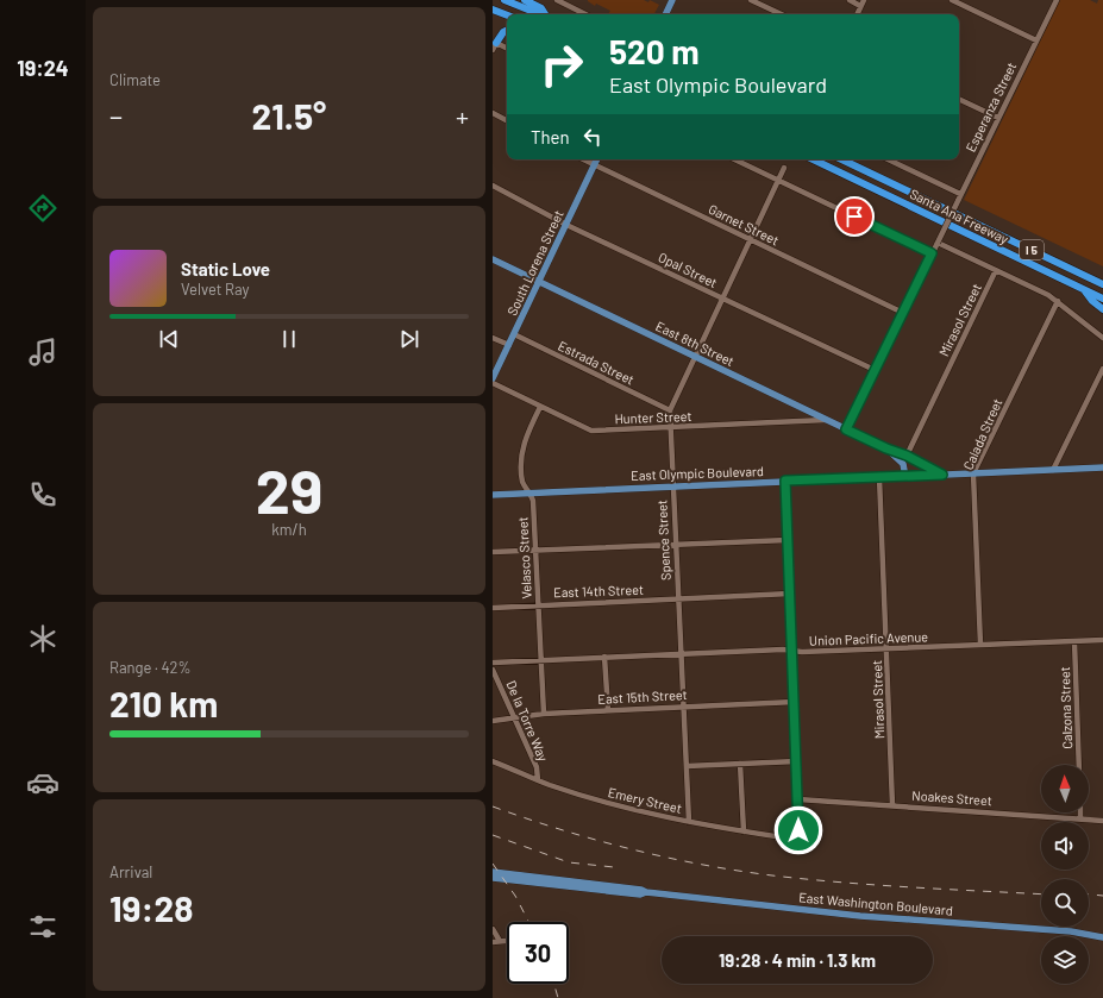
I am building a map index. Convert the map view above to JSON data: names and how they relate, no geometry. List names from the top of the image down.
{
  "streets": {
    "highway": ["Santa Ana Freeway", "I 5"],
    "main road": [
      "South Lorena Street",
      "East 8th Street",
      "East Olympic Boulevard",
      "East Washington Boulevard"
    ],
    "street": [
      "Esperanza Street",
      "Garnet Street",
      "Opal Street",
      "Mirasol Street",
      "Estrada Street",
      "Hunter Street",
      "Calada Street",
      "Spence Street",
      "Velasco Street",
      "East 14th Street",
      "Union Pacific Avenue",
      "East 15th Street",
      "Calzona Street",
      "De la Torre Way",
      "Noakes Street",
      "Emery Street"
    ]
  },
  "crossings": [
    ["Esperanza Street", "Garnet Street"],
    ["Esperanza Street", "Opal Street"],
    ["Esperanza Street", "East 8th Street"],
    ["Garnet Street", "South Lorena Street"],
    ["Garnet Street", "Spence Street"],
    ["South Lorena Street", "Opal Street"],
    ["South Lorena Street", "East 8th Street"],
    ["South Lorena Street", "Estrada Street"],
    ["Opal Street", "Spence Street"],
    ["Mirasol Street", "East 8th Street"],
    ["Mirasol Street", "East Olympic Boulevard"],
    ["Mirasol Street", "Union Pacific Avenue"],
    ["Mirasol Street", "Noakes Street"],
    ["East 8th Street", "Hunter Street"],
    ["East 8th Street", "East Olympic Boulevard"],
    ["East 8th Street", "Spence Street"],
    ["Estrada Street", "Spence Street"],
    ["Hunter Street", "Spence Street"],
    ["Hunter Street", "Velasco Street"],
    ["Calada Street", "East Olympic Boulevard"],
    ["Calada Street", "Union Pacific Avenue"],
    ["East Olympic Boulevard", "Spence Street"],
    ["East Olympic Boulevard", "Velasco Street"],
    ["Spence Street", "East 14th Street"],
    ["Spence Street", "Union Pacific Avenue"],
    ["Spence Street", "East 15th Street"],
    ["Spence Street", "Emery Street"],
    ["Velasco Street", "East 14th Street"],
    ["Velasco Street", "Union Pacific Avenue"],
    ["Velasco Street", "East 15th Street"],
    ["Union Pacific Avenue", "Calzona Street"],
    ["East 15th Street", "De la Torre Way"],
    ["De la Torre Way", "Emery Street"],
    ["Noakes Street", "Emery Street"]
  ],
  "north": "top",
  "page": {
    "tabs": "19:24",
    "tile": [
      "Climate",
      ["29", "km/h"],
      ["Range · 42%", "210 km"],
      ["Arrival", "19:28"]
    ],
    "turn": ["520 m", "East Olympic Boulevard"],
    "heat": ["−", "21.5°", "+"],
    "then": "Then",
    "song": ["Static Love", "Velvet Ray"],
    "limit": "30",
    "trip": "19:28 · 4 min · 1.3 km"
  }
}
